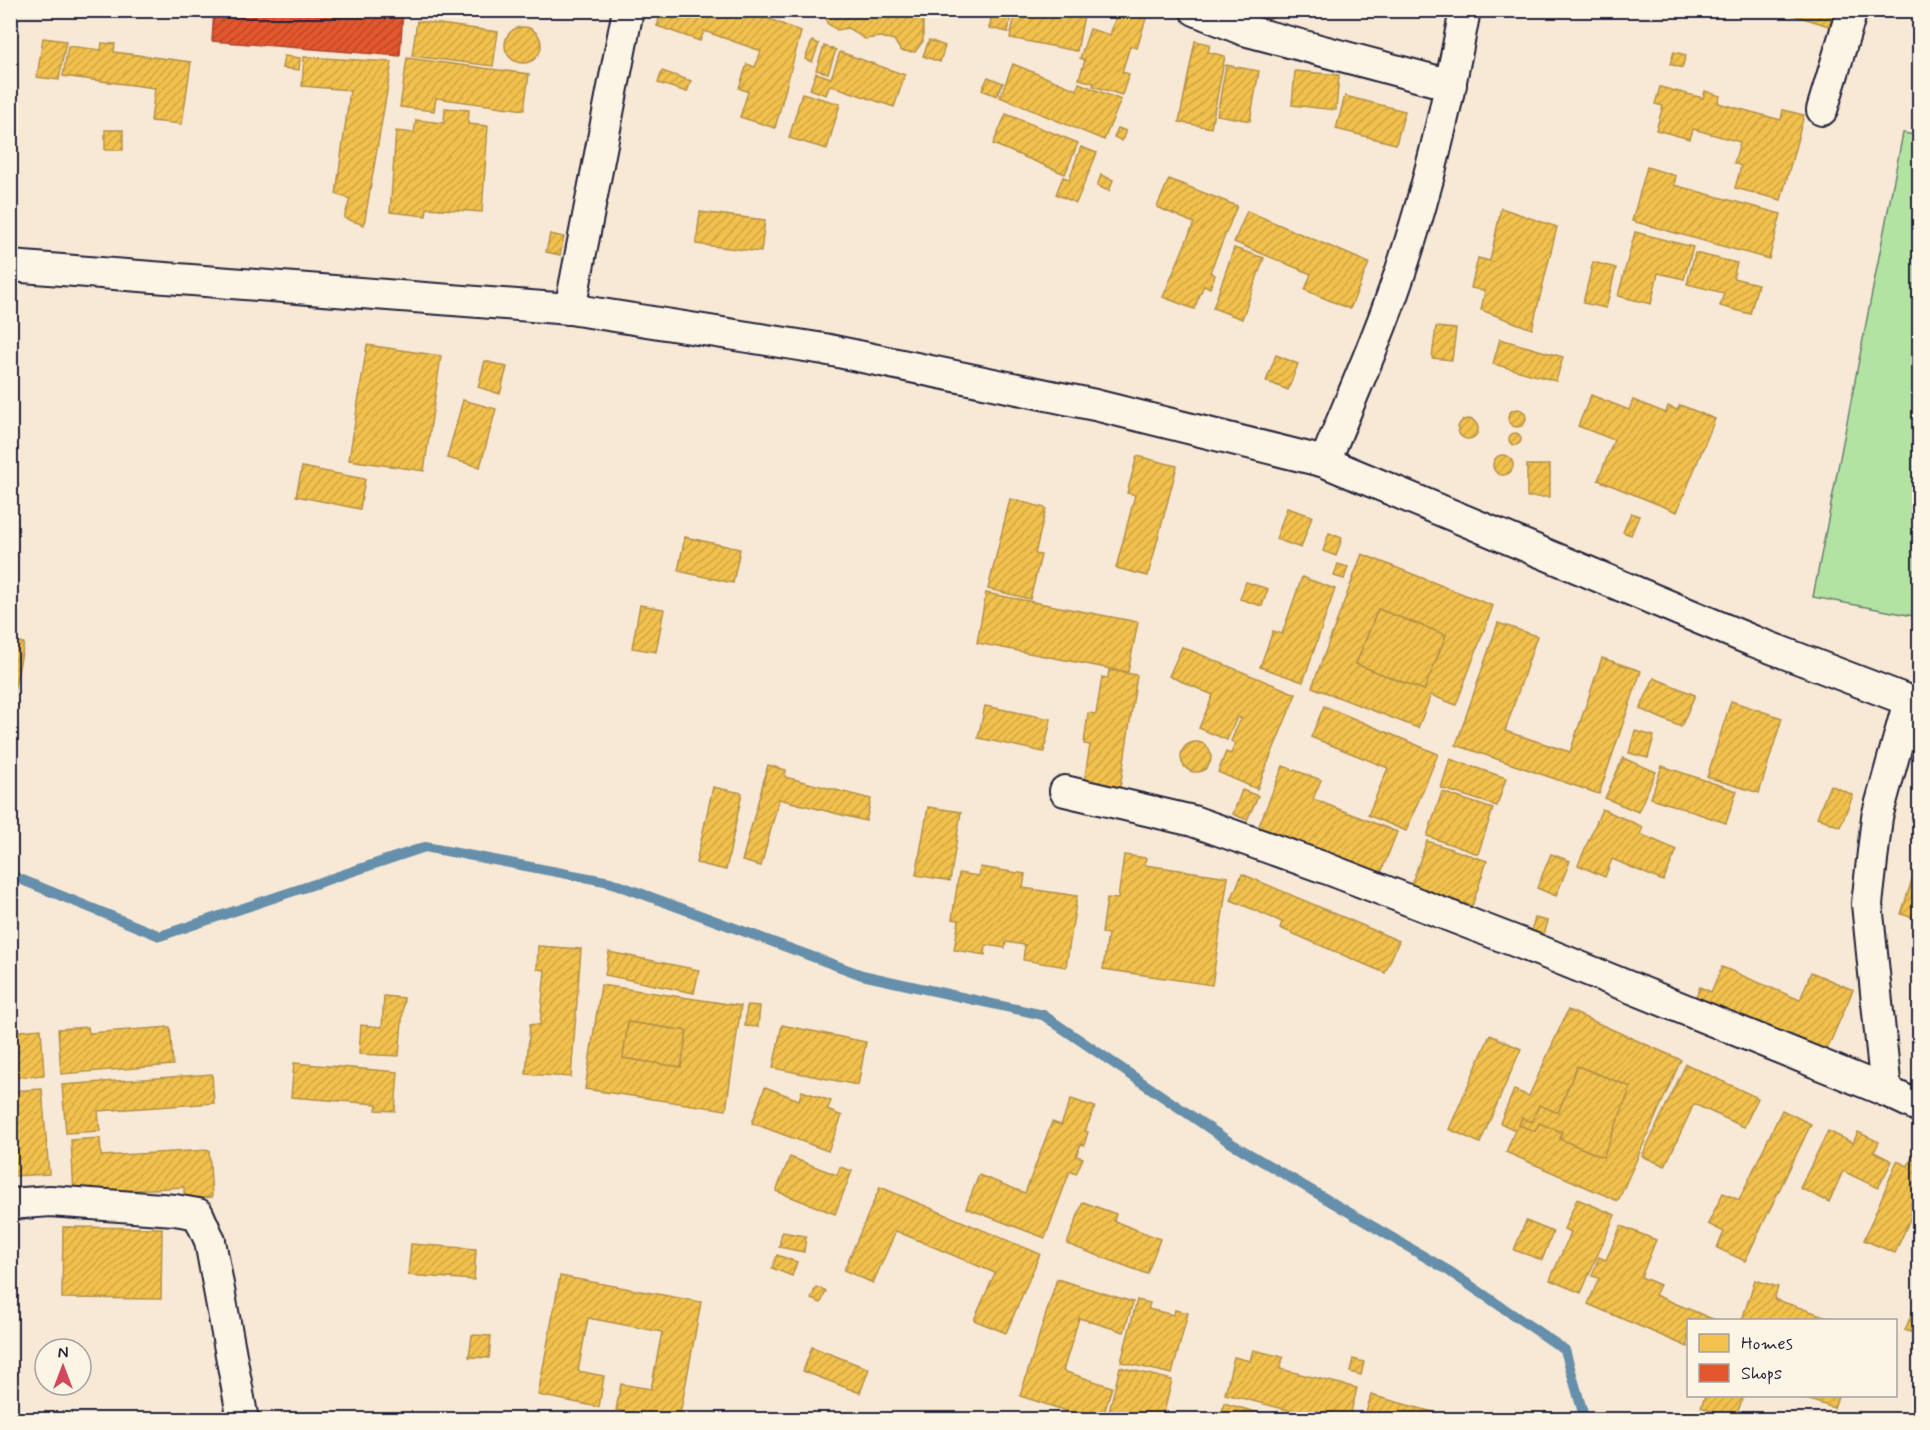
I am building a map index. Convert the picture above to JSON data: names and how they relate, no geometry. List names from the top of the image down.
{
  "legend": ["Homes", "Shops"],
  "north": "top"
}
